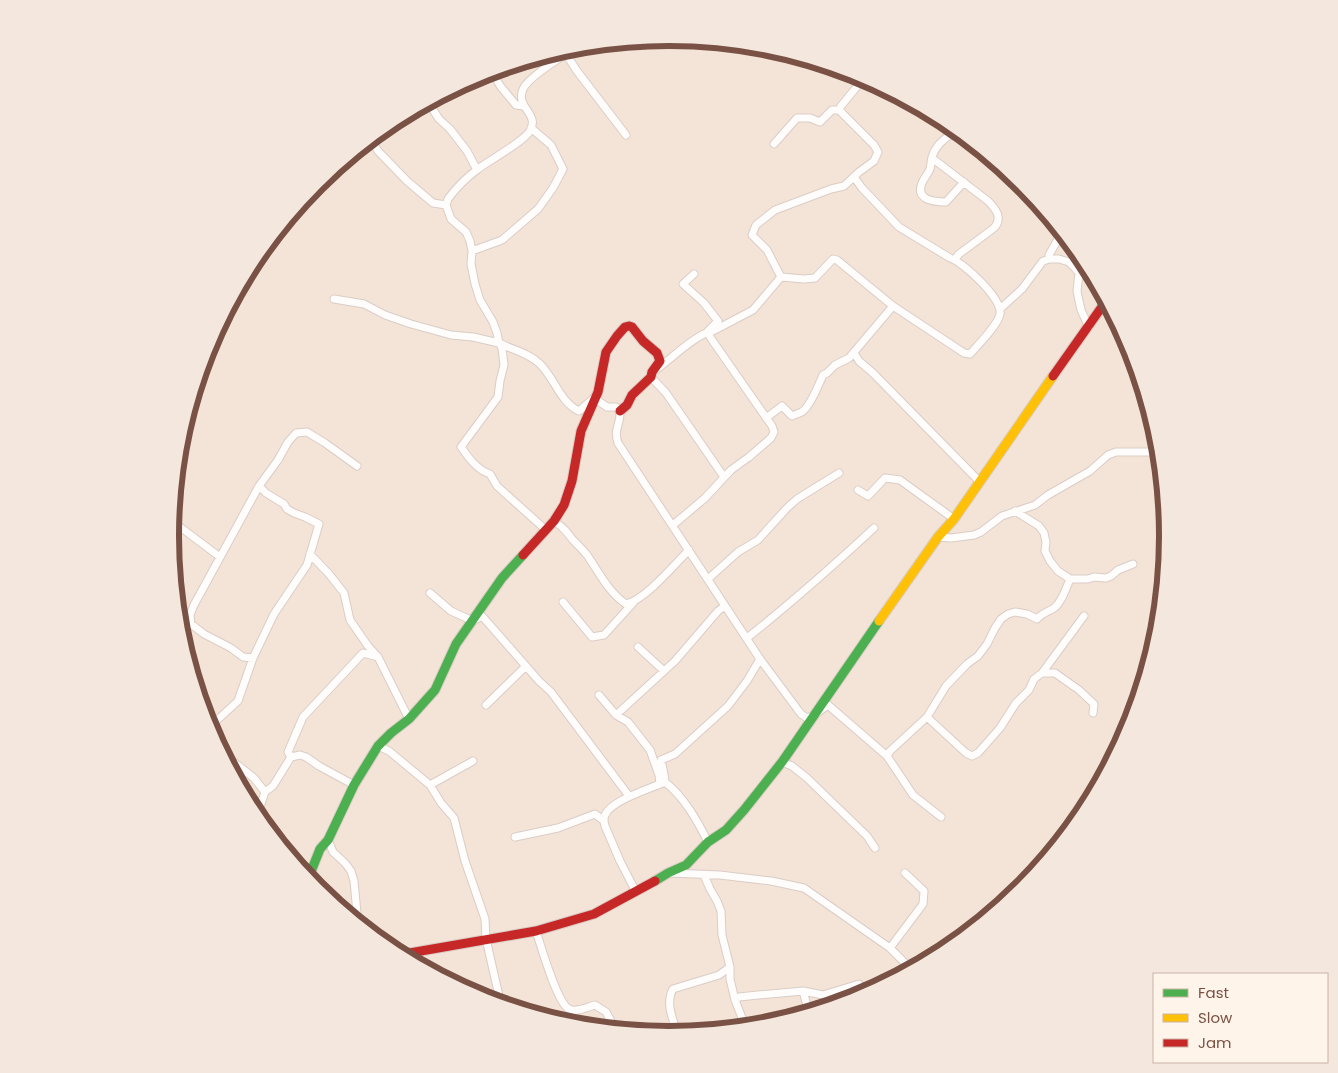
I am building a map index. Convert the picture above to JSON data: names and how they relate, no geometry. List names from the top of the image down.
{
  "legend": ["Fast", "Slow", "Jam"]
}
